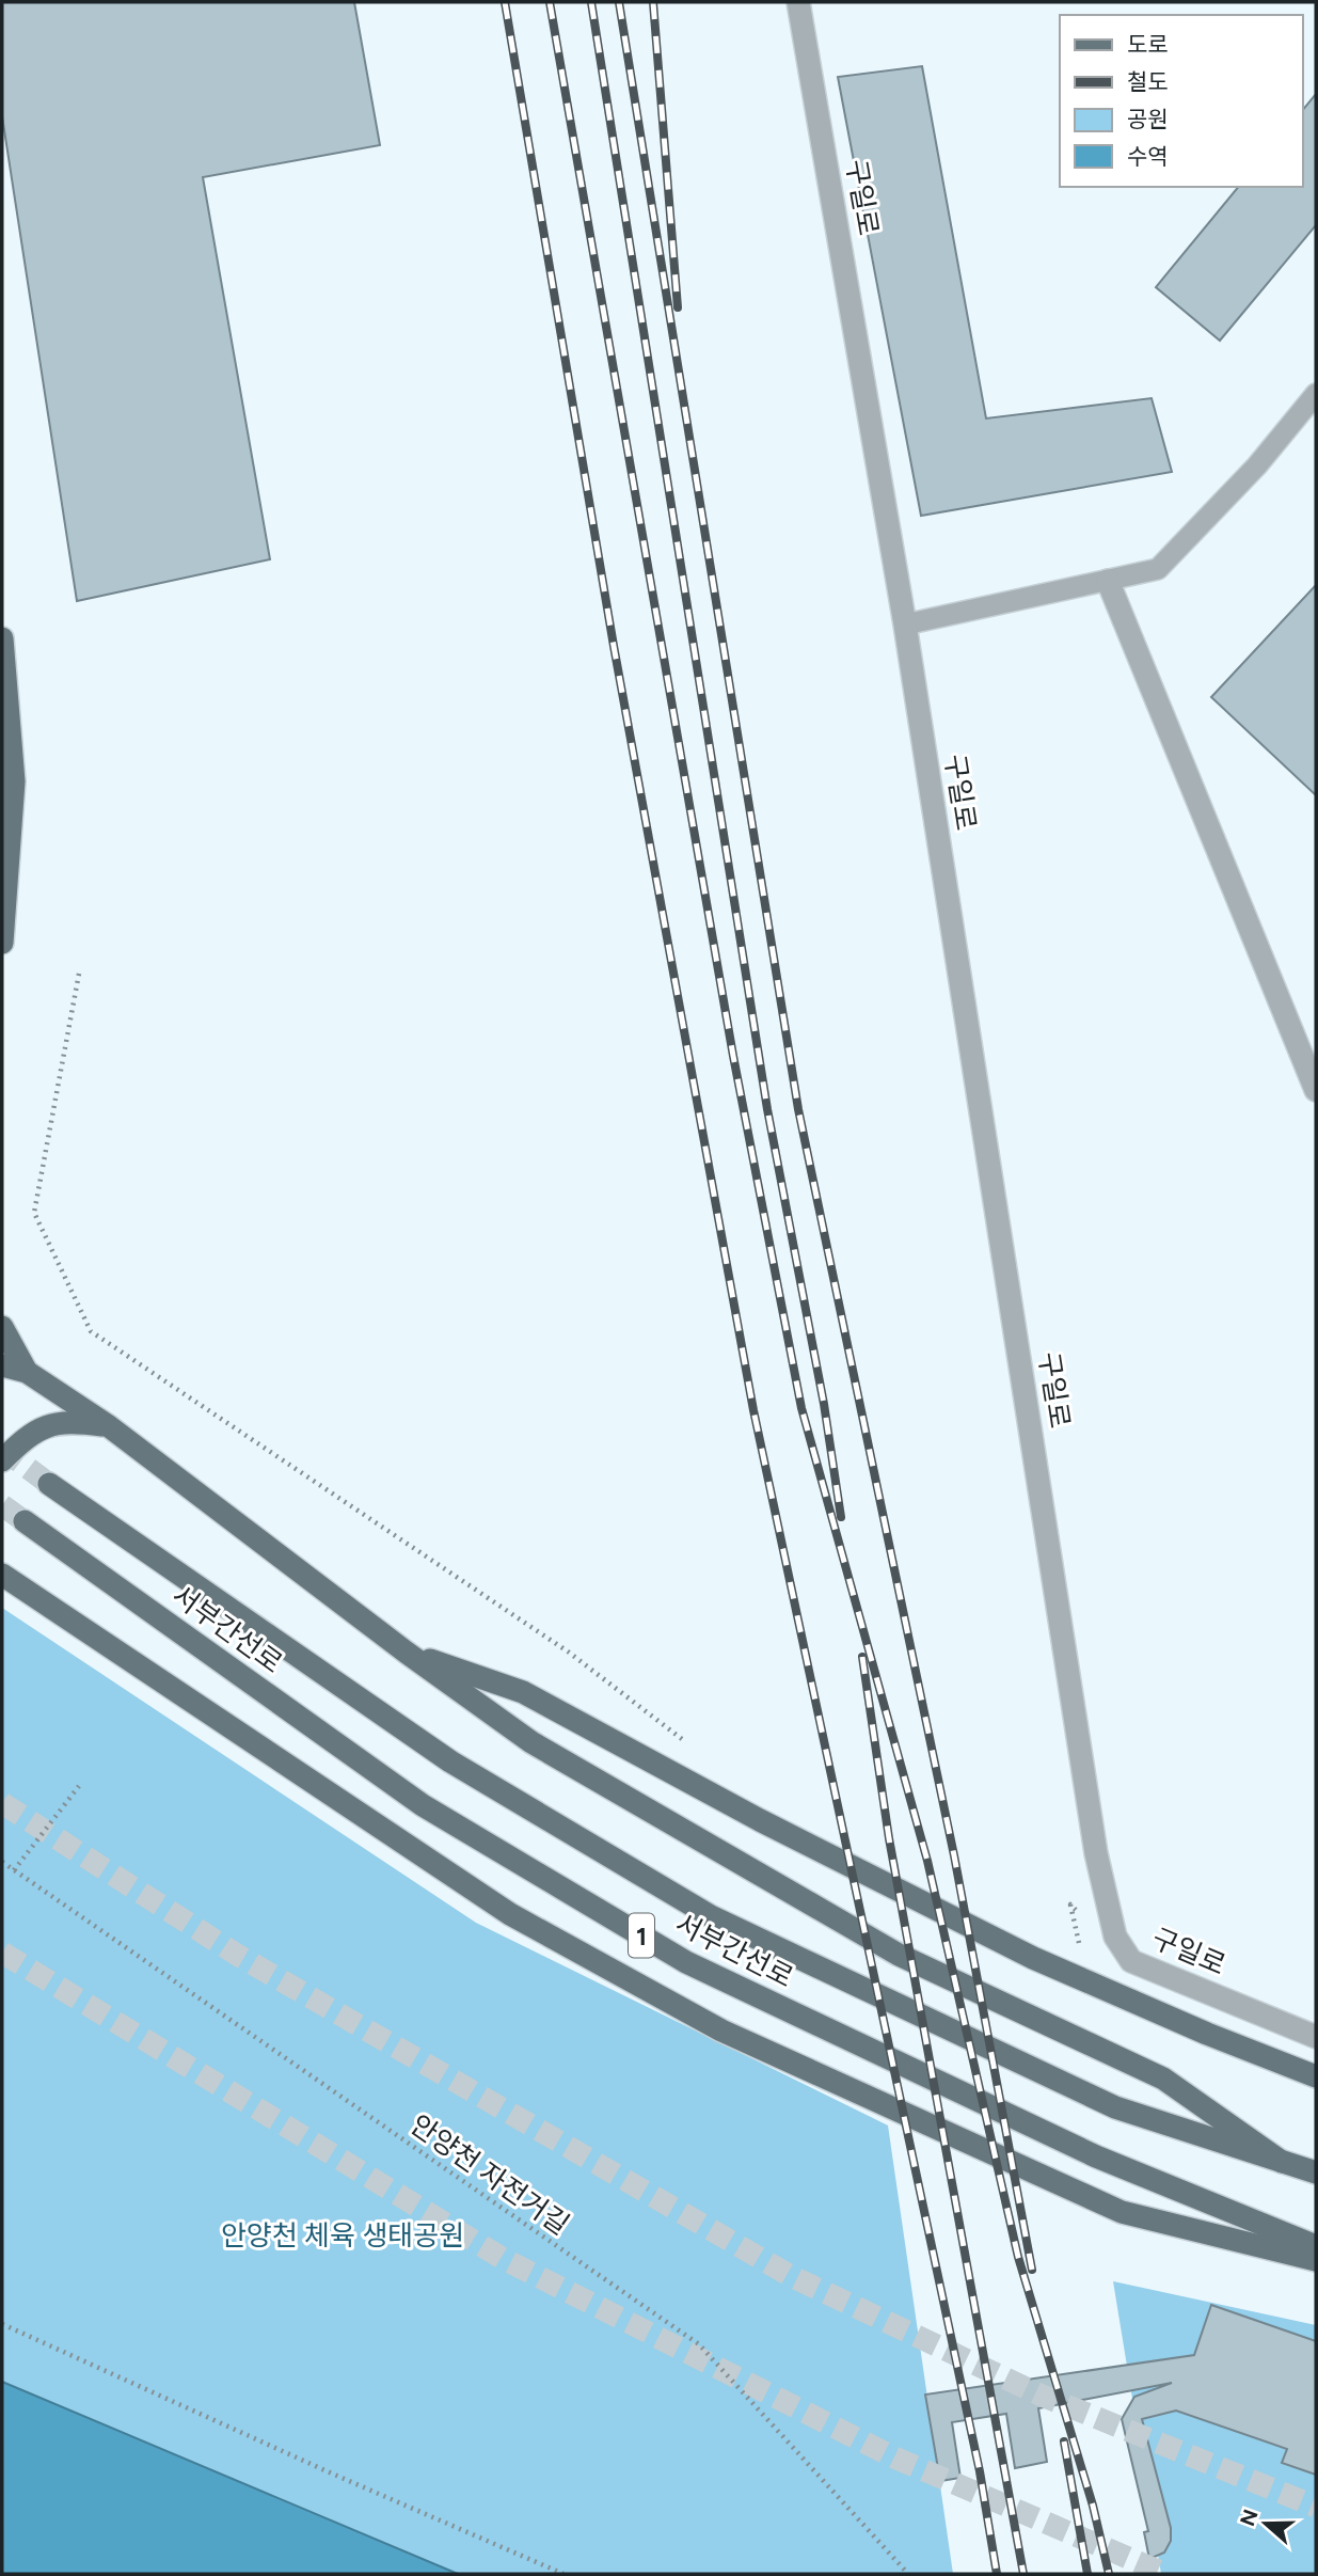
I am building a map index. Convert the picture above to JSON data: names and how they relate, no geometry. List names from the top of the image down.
{
  "streets": {
    "main road": ["서부간선로", "1"],
    "street": ["구일로"],
    "path": ["안양천 자전거길"]
  },
  "parks": ["안양천 체육 생태공원"],
  "legend": [
    "도로",
    "철도",
    "공원",
    "수역"
  ],
  "north": "left"
}
